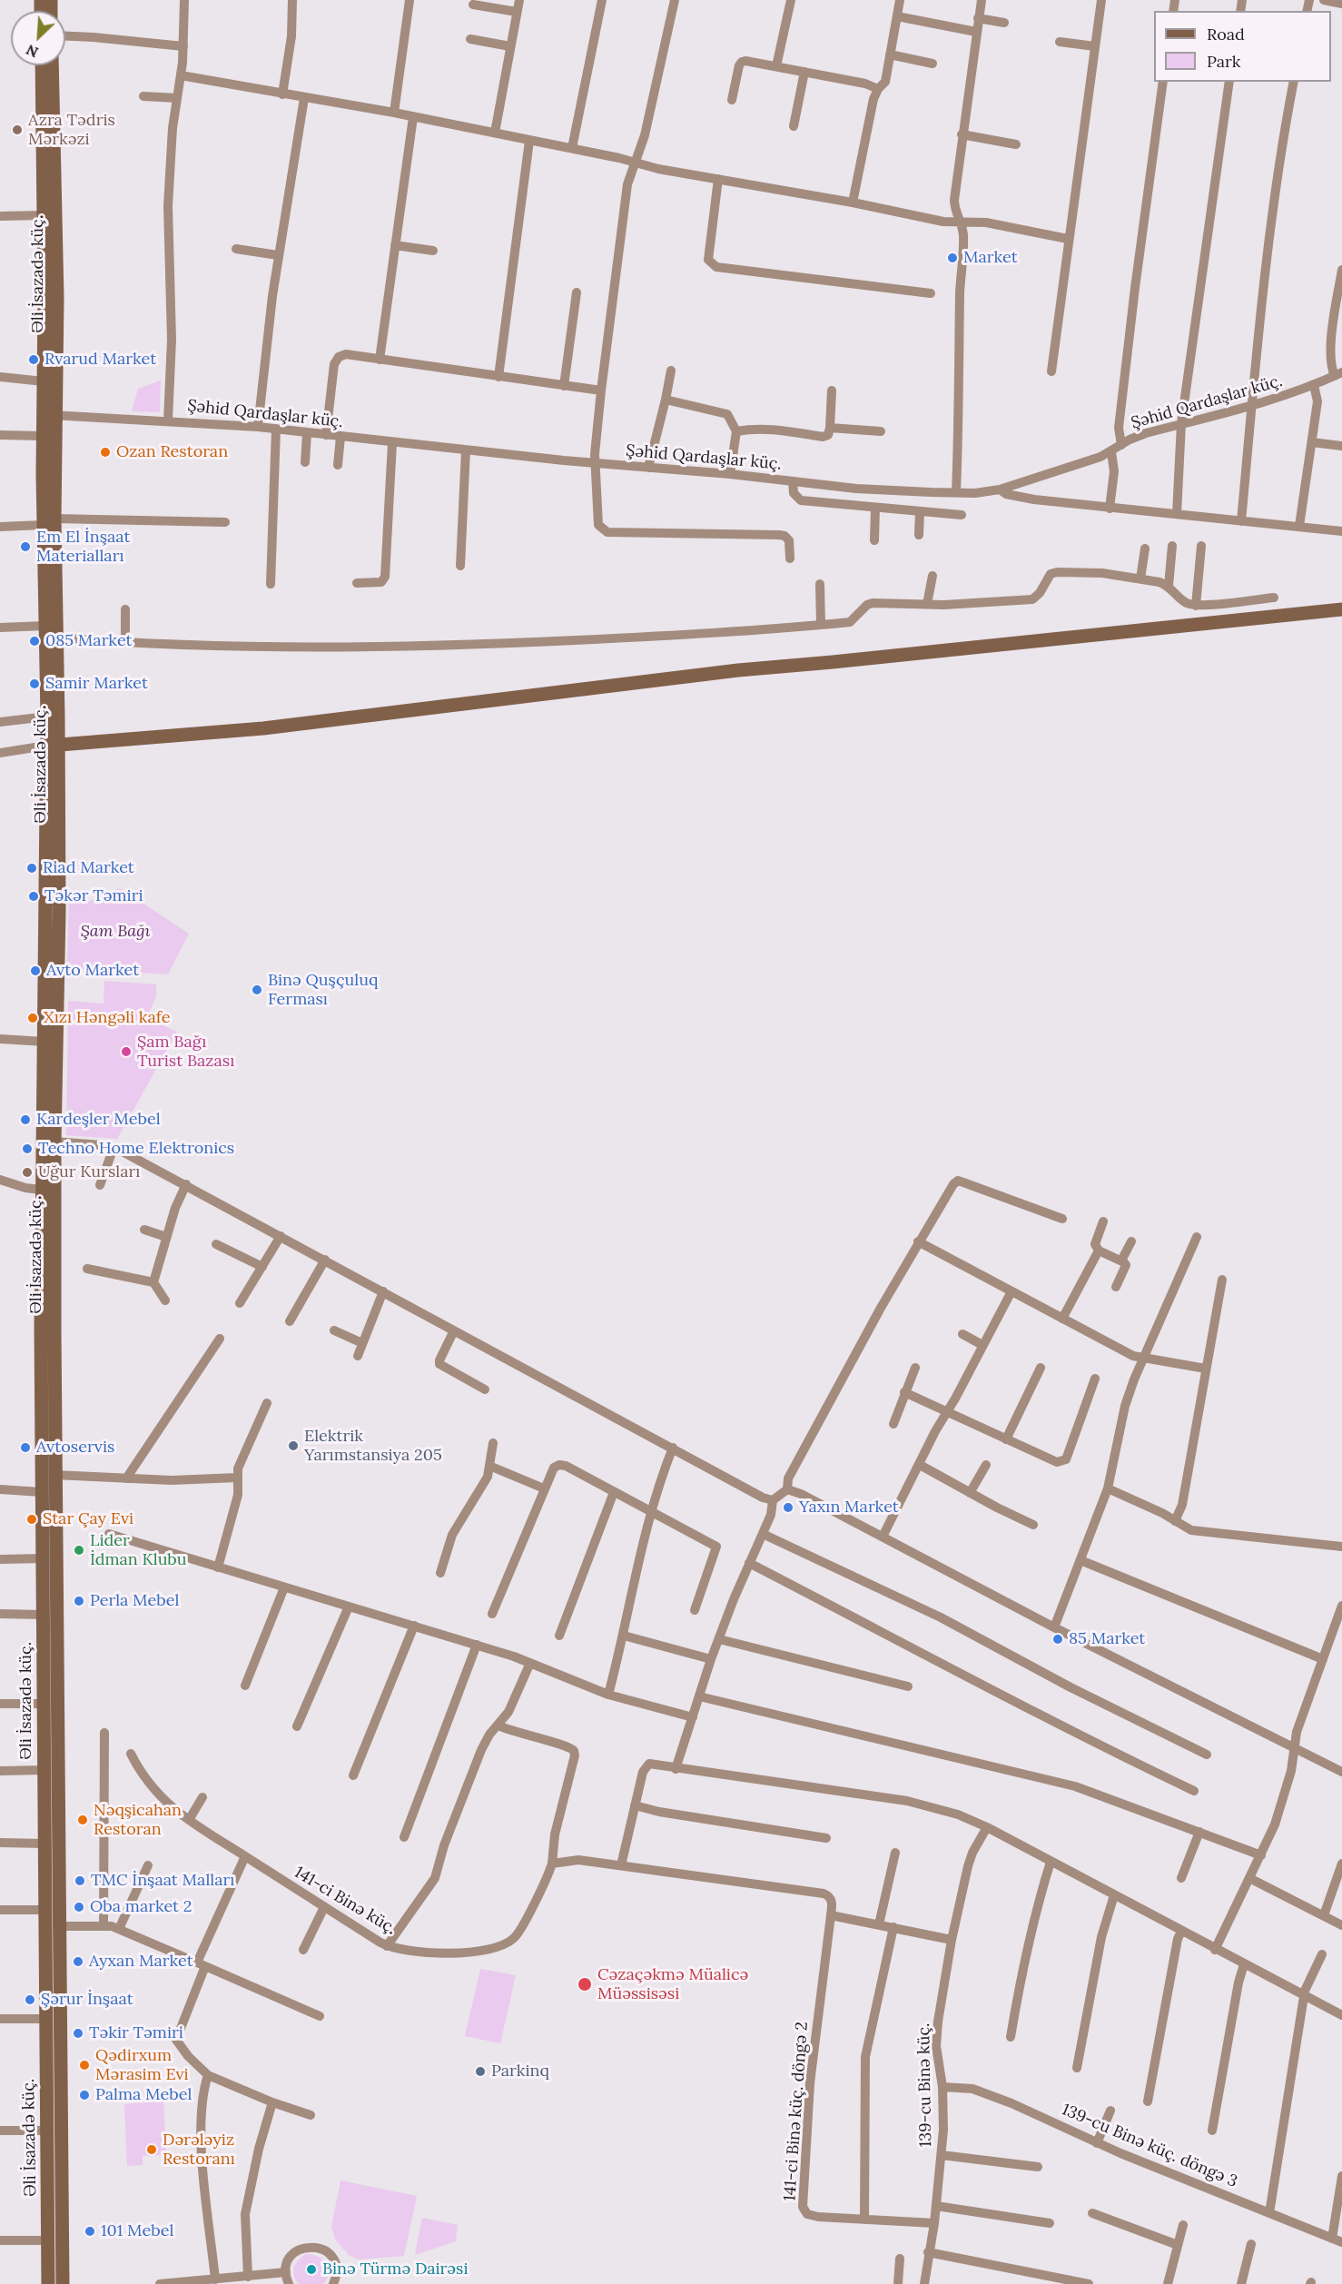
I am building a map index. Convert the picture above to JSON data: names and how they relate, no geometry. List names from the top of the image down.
{
  "streets": {
    "main road": ["Əli İsazadə küç."],
    "street": [
      "Şəhid Qardaşlar küç.",
      "141-ci Binə küç.",
      "139-cu Binə küç.",
      "141-ci Binə küç. döngə 2",
      "139-cu Binə küç. döngə 3"
    ]
  },
  "crossings": [
    ["Əli İsazadə küç.", "Şəhid Qardaşlar küç."],
    ["139-cu Binə küç.", "141-ci Binə küç. döngə 2"],
    ["139-cu Binə küç.", "139-cu Binə küç. döngə 3"]
  ],
  "parks": ["Şam Bağı"],
  "places": [
    "Azra Tədris Mərkəzi",
    "Market",
    "Rvarud Market",
    "Ozan Restoran",
    "Em El İnşaat Materialları",
    "085 Market",
    "Samir Market",
    "Riad Market",
    "Təkər Təmiri",
    "Avto Market",
    "Binə Quşçuluq Ferması",
    "Xızı Həngəli kafe",
    "Şam Bağı Turist Bazası",
    "Kardeşler Mebel",
    "Techno Home Elektronics",
    "Uğur Kursları",
    "Elektrik Yarımstansiya 205",
    "Avtoservis",
    "Yaxın Market",
    "Star Çay Evi",
    "Lider İdman Klubu",
    "Perla Mebel",
    "85 Market",
    "Nəqşicahan Restoran",
    "TMC İnşaat Malları",
    "Oba market 2",
    "Ayxan Market",
    "Cəzaçəkmə Müalicə Müəssisəsi",
    "Şərur İnşaat",
    "Təkir Təmiri",
    "Qədirxum Mərasim Evi",
    "Parkinq",
    "Palma Mebel",
    "Dərələyiz Restoranı",
    "101 Mebel",
    "Binə Türmə Dairəsi"
  ],
  "legend": ["Road", "Park"],
  "north": "bottom left"
}
